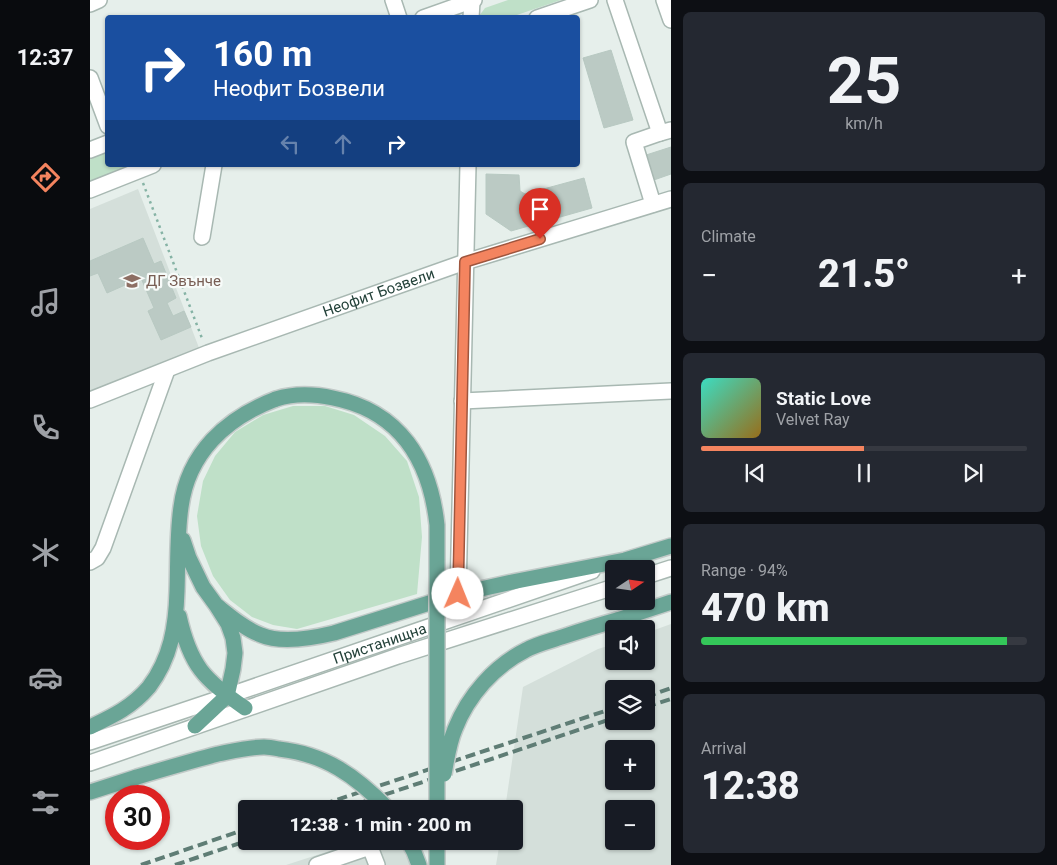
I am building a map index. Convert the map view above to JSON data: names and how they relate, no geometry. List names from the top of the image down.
{
  "streets": {
    "main road": ["Пристанищна"],
    "street": ["Неофит Бозвели"]
  },
  "places": {
    "school or university": ["ДГ Звънче"]
  },
  "north": "right",
  "page": {
    "tabs": "12:37",
    "tile": [
      ["25", "km/h"],
      "Climate",
      ["Range · 94%", "470 km"],
      ["Arrival", "12:38"]
    ],
    "turn": ["160 m", "Неофит Бозвели"],
    "heat": ["−", "21.5°", "+"],
    "song": ["Static Love", "Velvet Ray"],
    "map_buttons": ["+", "−"],
    "limit": "30",
    "trip": "12:38 · 1 min · 200 m"
  }
}
